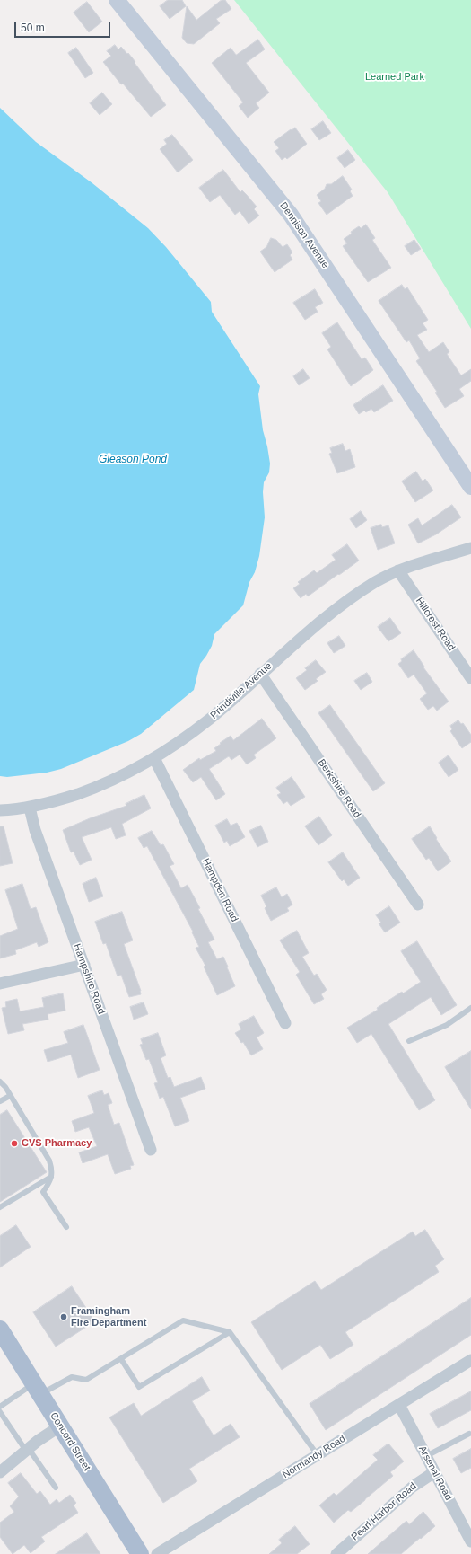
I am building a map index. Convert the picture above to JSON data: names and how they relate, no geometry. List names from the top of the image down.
{
  "streets": {
    "main road": ["Concord Street"],
    "street": [
      "Dennison Avenue",
      "Hillcrest Road",
      "Prindiville Avenue",
      "Berkshire Road",
      "Hampden Road",
      "Hampshire Road",
      "Normandy Road",
      "Arsenal Road",
      "Pearl Harbor Road"
    ]
  },
  "crossings": [
    ["Hillcrest Road", "Prindiville Avenue"],
    ["Prindiville Avenue", "Berkshire Road"],
    ["Prindiville Avenue", "Hampden Road"],
    ["Prindiville Avenue", "Hampshire Road"],
    ["Normandy Road", "Arsenal Road"],
    ["Arsenal Road", "Pearl Harbor Road"]
  ],
  "water": ["Gleason Pond"],
  "parks": ["Learned Park"],
  "places": ["CVS Pharmacy", "Framingham Fire Department"],
  "scale_bar": "50 m"
}
